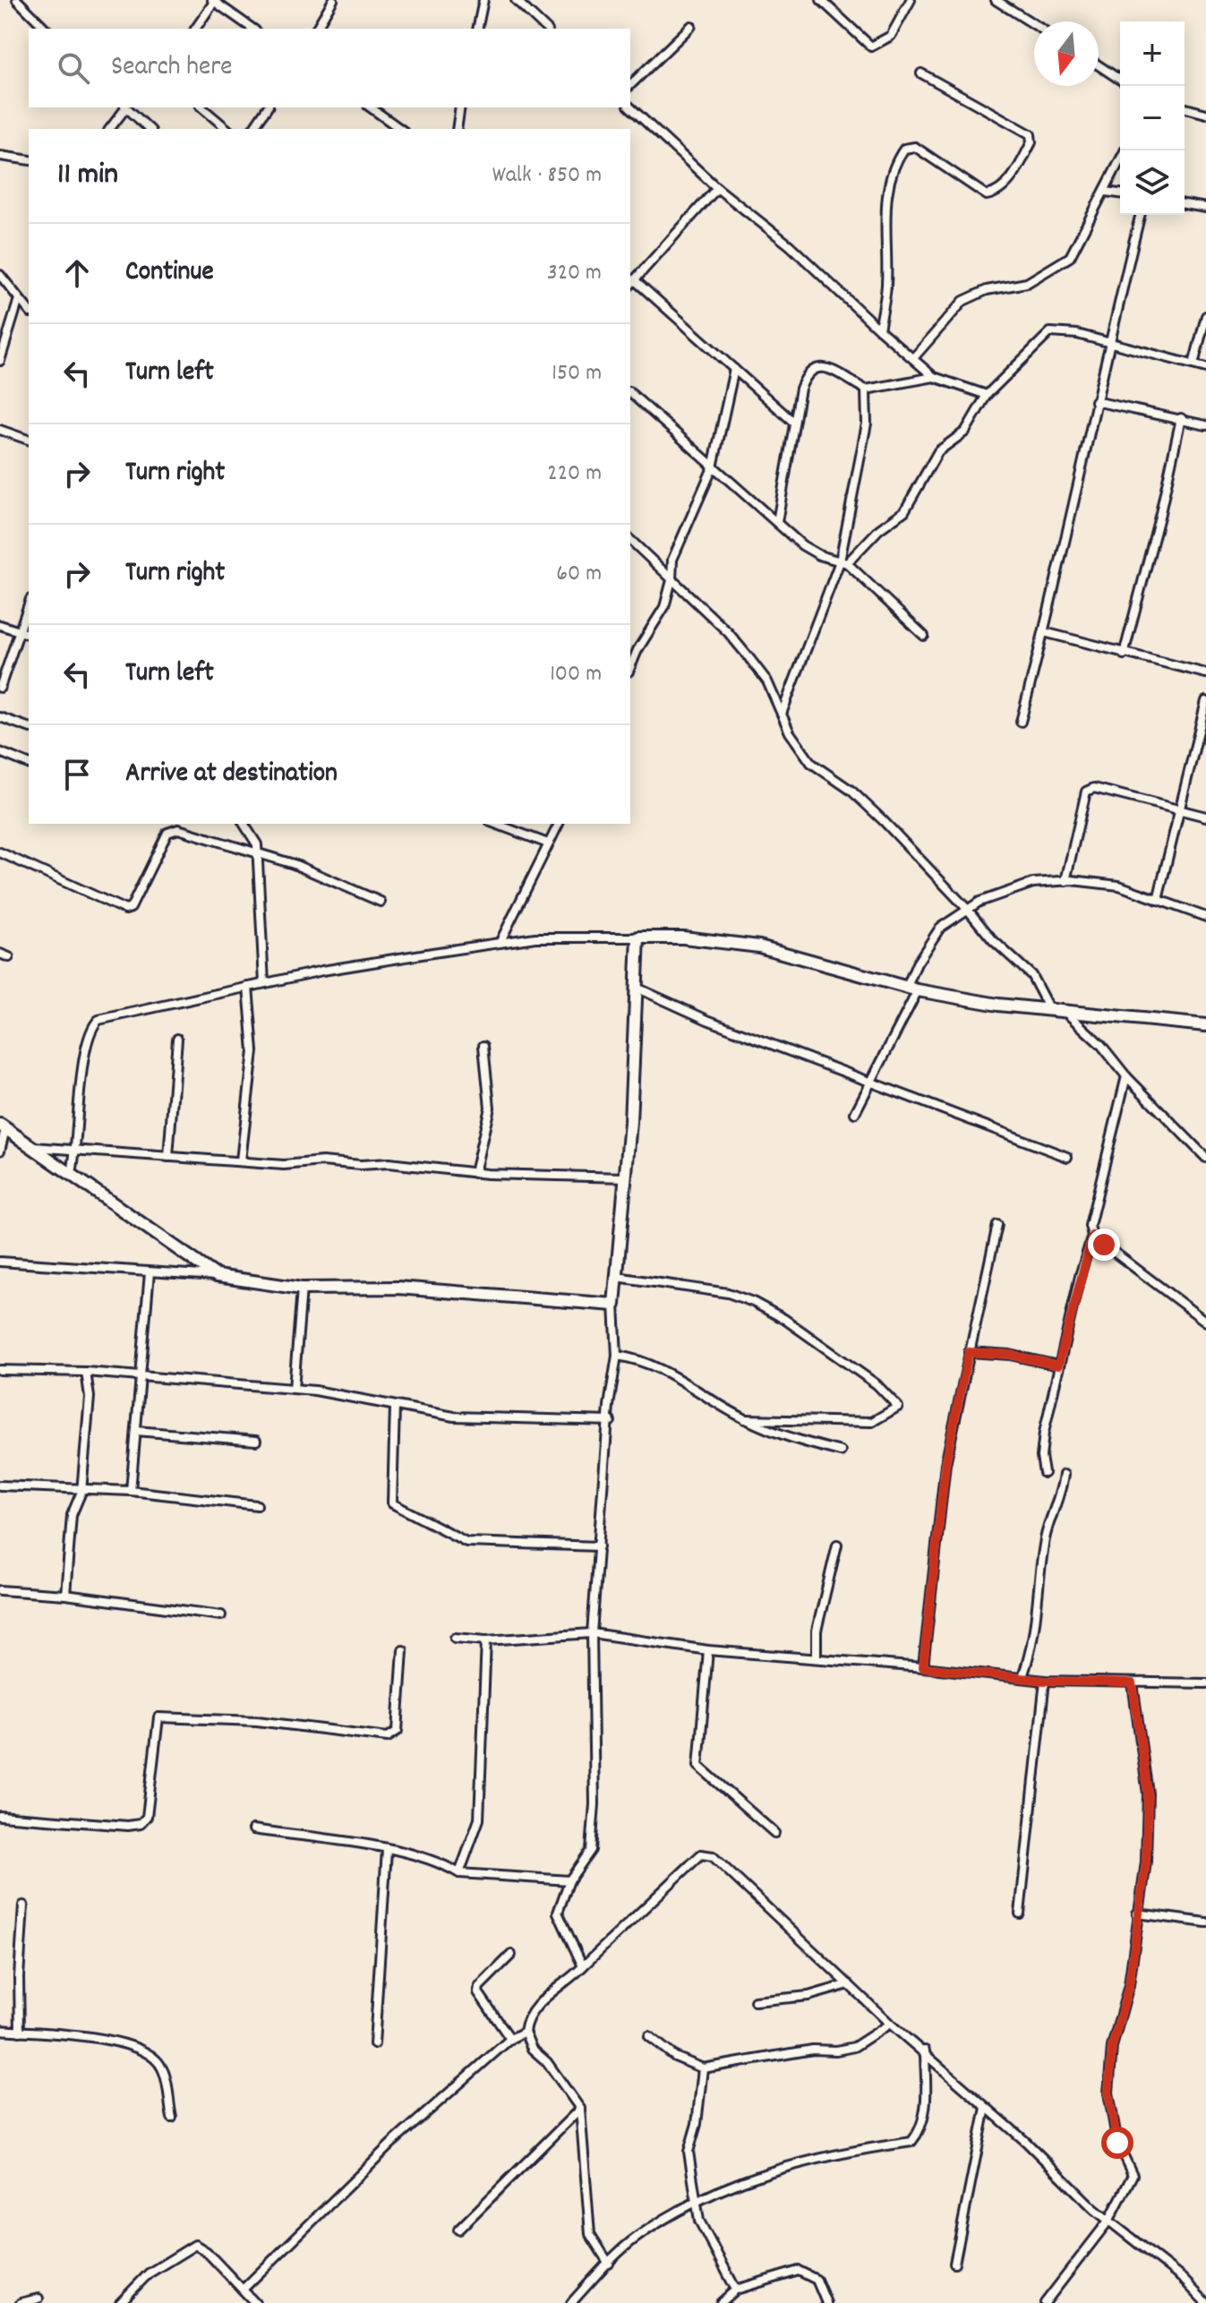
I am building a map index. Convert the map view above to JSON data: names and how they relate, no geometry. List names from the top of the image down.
{
  "north": "bottom",
  "page": {
    "map_buttons": ["+", "−"],
    "search": "Search here",
    "heading": ["11 min", "Walk · 850 m"],
    "list": [
      ["Continue", "320 m"],
      ["Turn left", "150 m"],
      ["Turn right", "220 m"],
      ["Turn right", "60 m"],
      ["Turn left", "100 m"],
      "Arrive at destination"
    ]
  }
}
